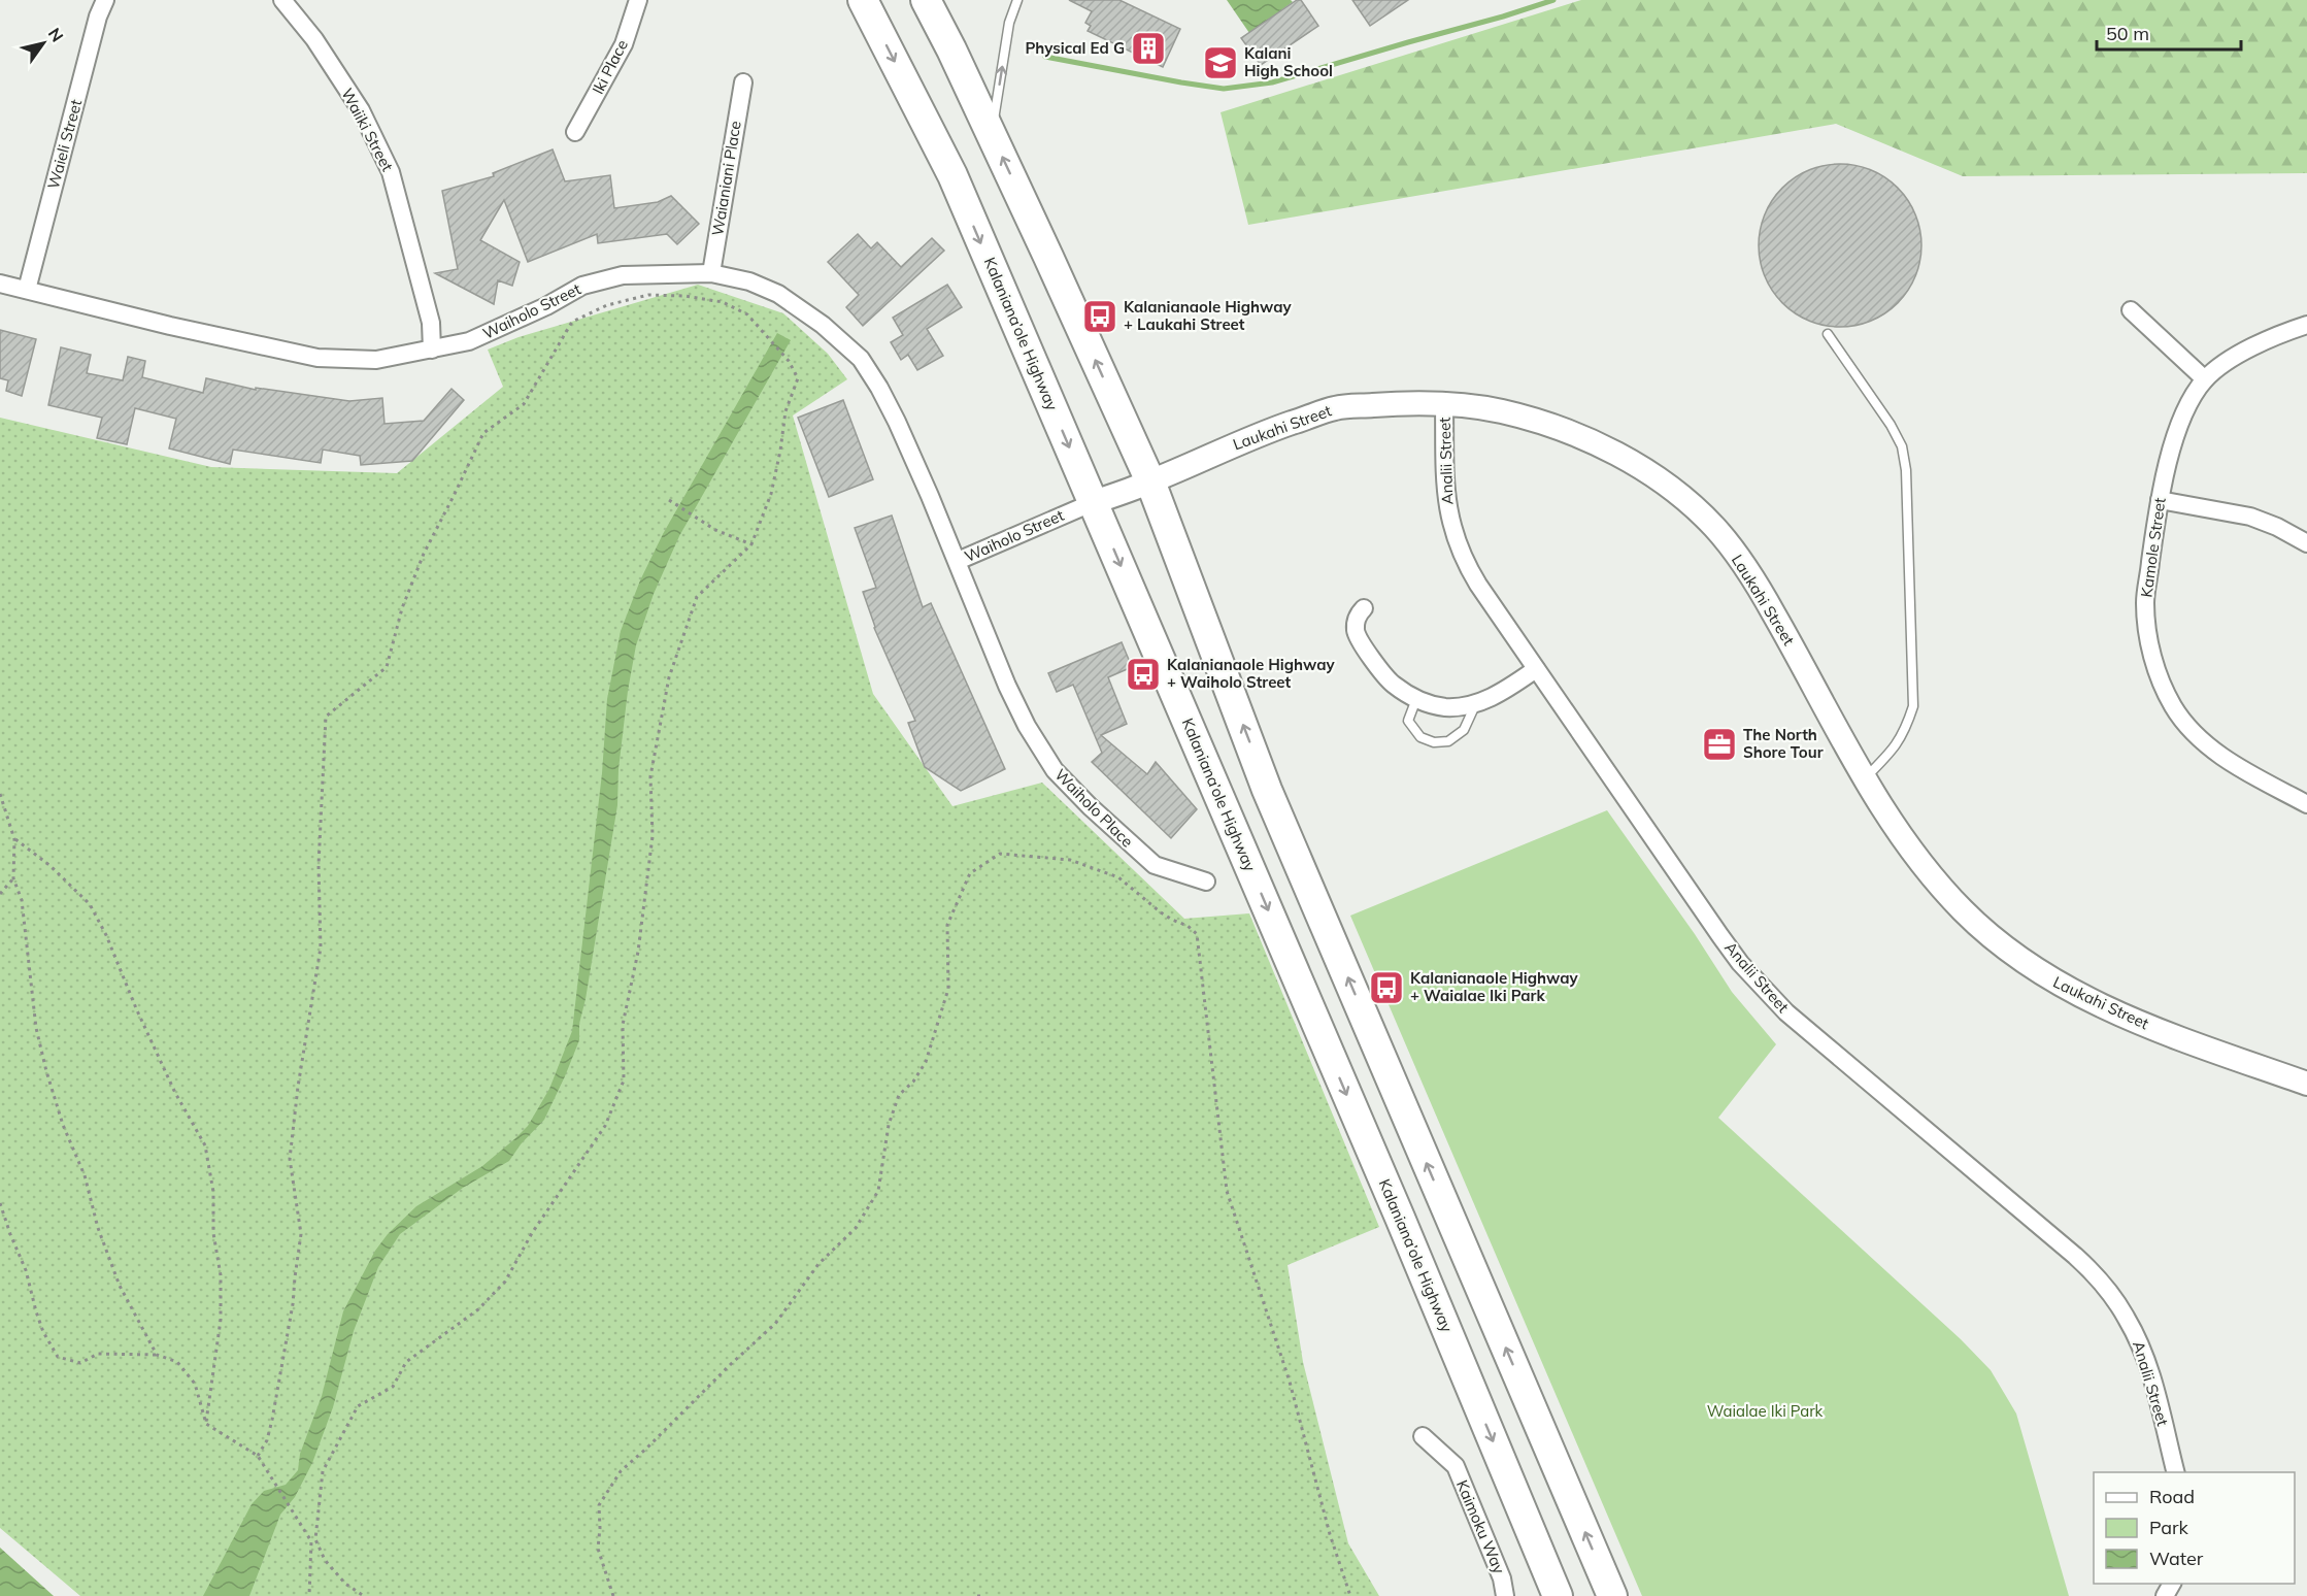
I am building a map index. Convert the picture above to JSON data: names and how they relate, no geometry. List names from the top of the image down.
{
  "streets": {
    "highway": ["Kalaniana’ole Highway"],
    "street": [
      "Iki Place",
      "Waiiki Street",
      "Waieli Street",
      "Waianiani Place",
      "Waiholo Street",
      "Laukahi Street",
      "Analii Street",
      "Kamole Street",
      "Waiholo Place",
      "Kaimoku Way"
    ]
  },
  "crossings": [
    ["Waiiki Street", "Waiholo Street"],
    ["Waieli Street", "Waiholo Street"],
    ["Waianiani Place", "Waiholo Street"],
    ["Waiholo Street", "Kalaniana’ole Highway"],
    ["Waiholo Street", "Laukahi Street"],
    ["Waiholo Street", "Waiholo Place"],
    ["Kalaniana’ole Highway", "Laukahi Street"],
    ["Laukahi Street", "Analii Street"]
  ],
  "parks": ["Waialae Iki Park"],
  "places": {
    "building": ["Physical Ed G"],
    "school or university": ["Kalani High School"],
    "bus stop": ["Kalanianaole Highway + Laukahi Street", "Kalanianaole Highway + Waiholo Street", "Kalanianaole Highway + Waialae Iki Park"],
    "office": ["The North Shore Tour"]
  },
  "legend": ["Road", "Park", "Water"],
  "scale_bar": "50 m",
  "north": "top right"
}
